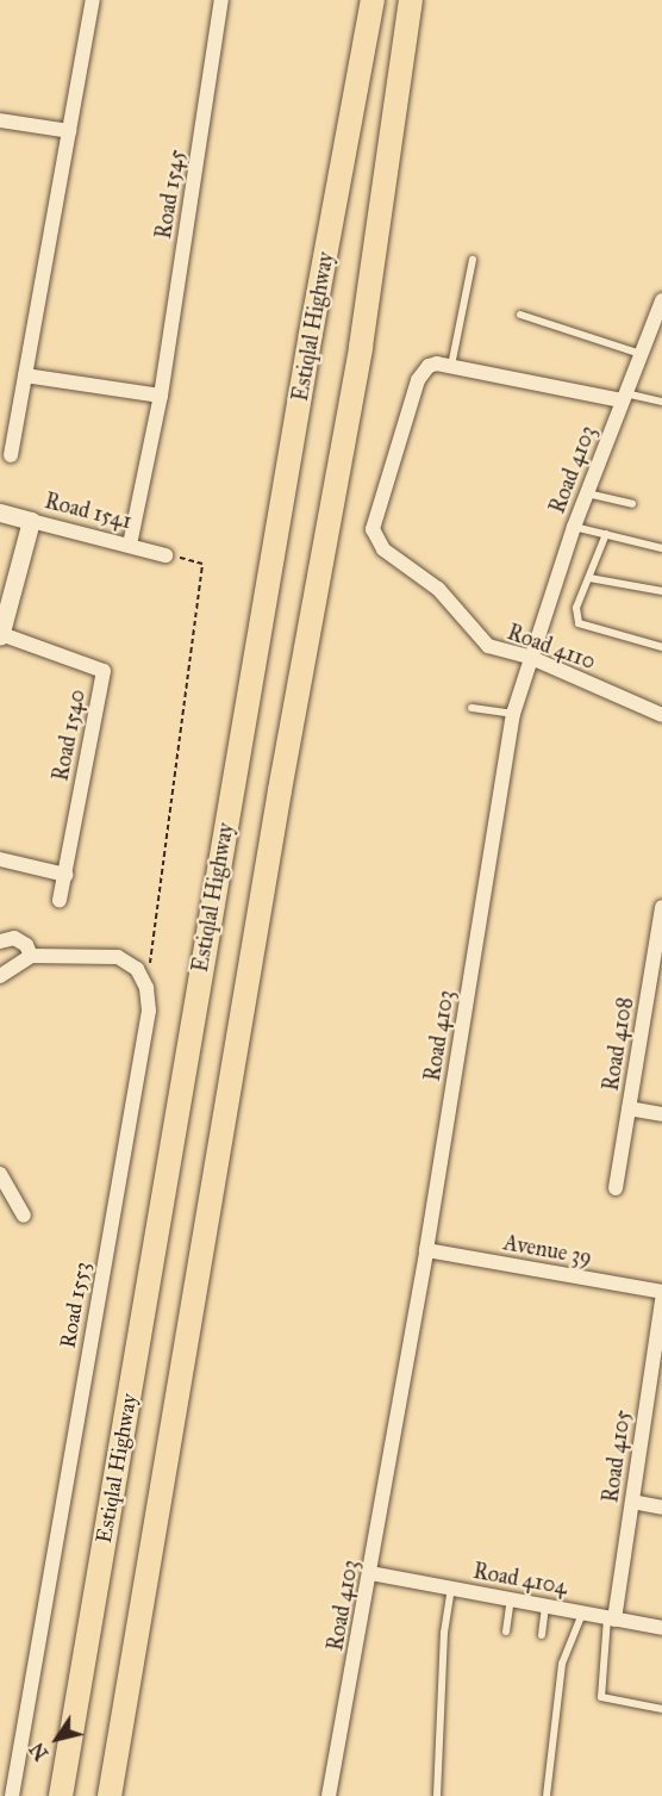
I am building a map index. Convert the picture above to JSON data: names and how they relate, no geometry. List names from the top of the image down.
{
  "streets": {
    "main road": ["Estiqlal Highway"],
    "street": [
      "Road 1545",
      "Road 4103",
      "Road 1541",
      "Road 4110",
      "Road 1540",
      "Road 4108",
      "Avenue 39",
      "Road 1553",
      "Road 4105",
      "Road 4104"
    ]
  },
  "crossings": [
    ["Road 1545", "Road 1541"],
    ["Road 4103", "Road 4110"],
    ["Road 4103", "Avenue 39"],
    ["Road 4103", "Road 4104"],
    ["Road 1541", "Road 1540"],
    ["Road 4105", "Road 4104"]
  ],
  "north": "bottom left"
}
